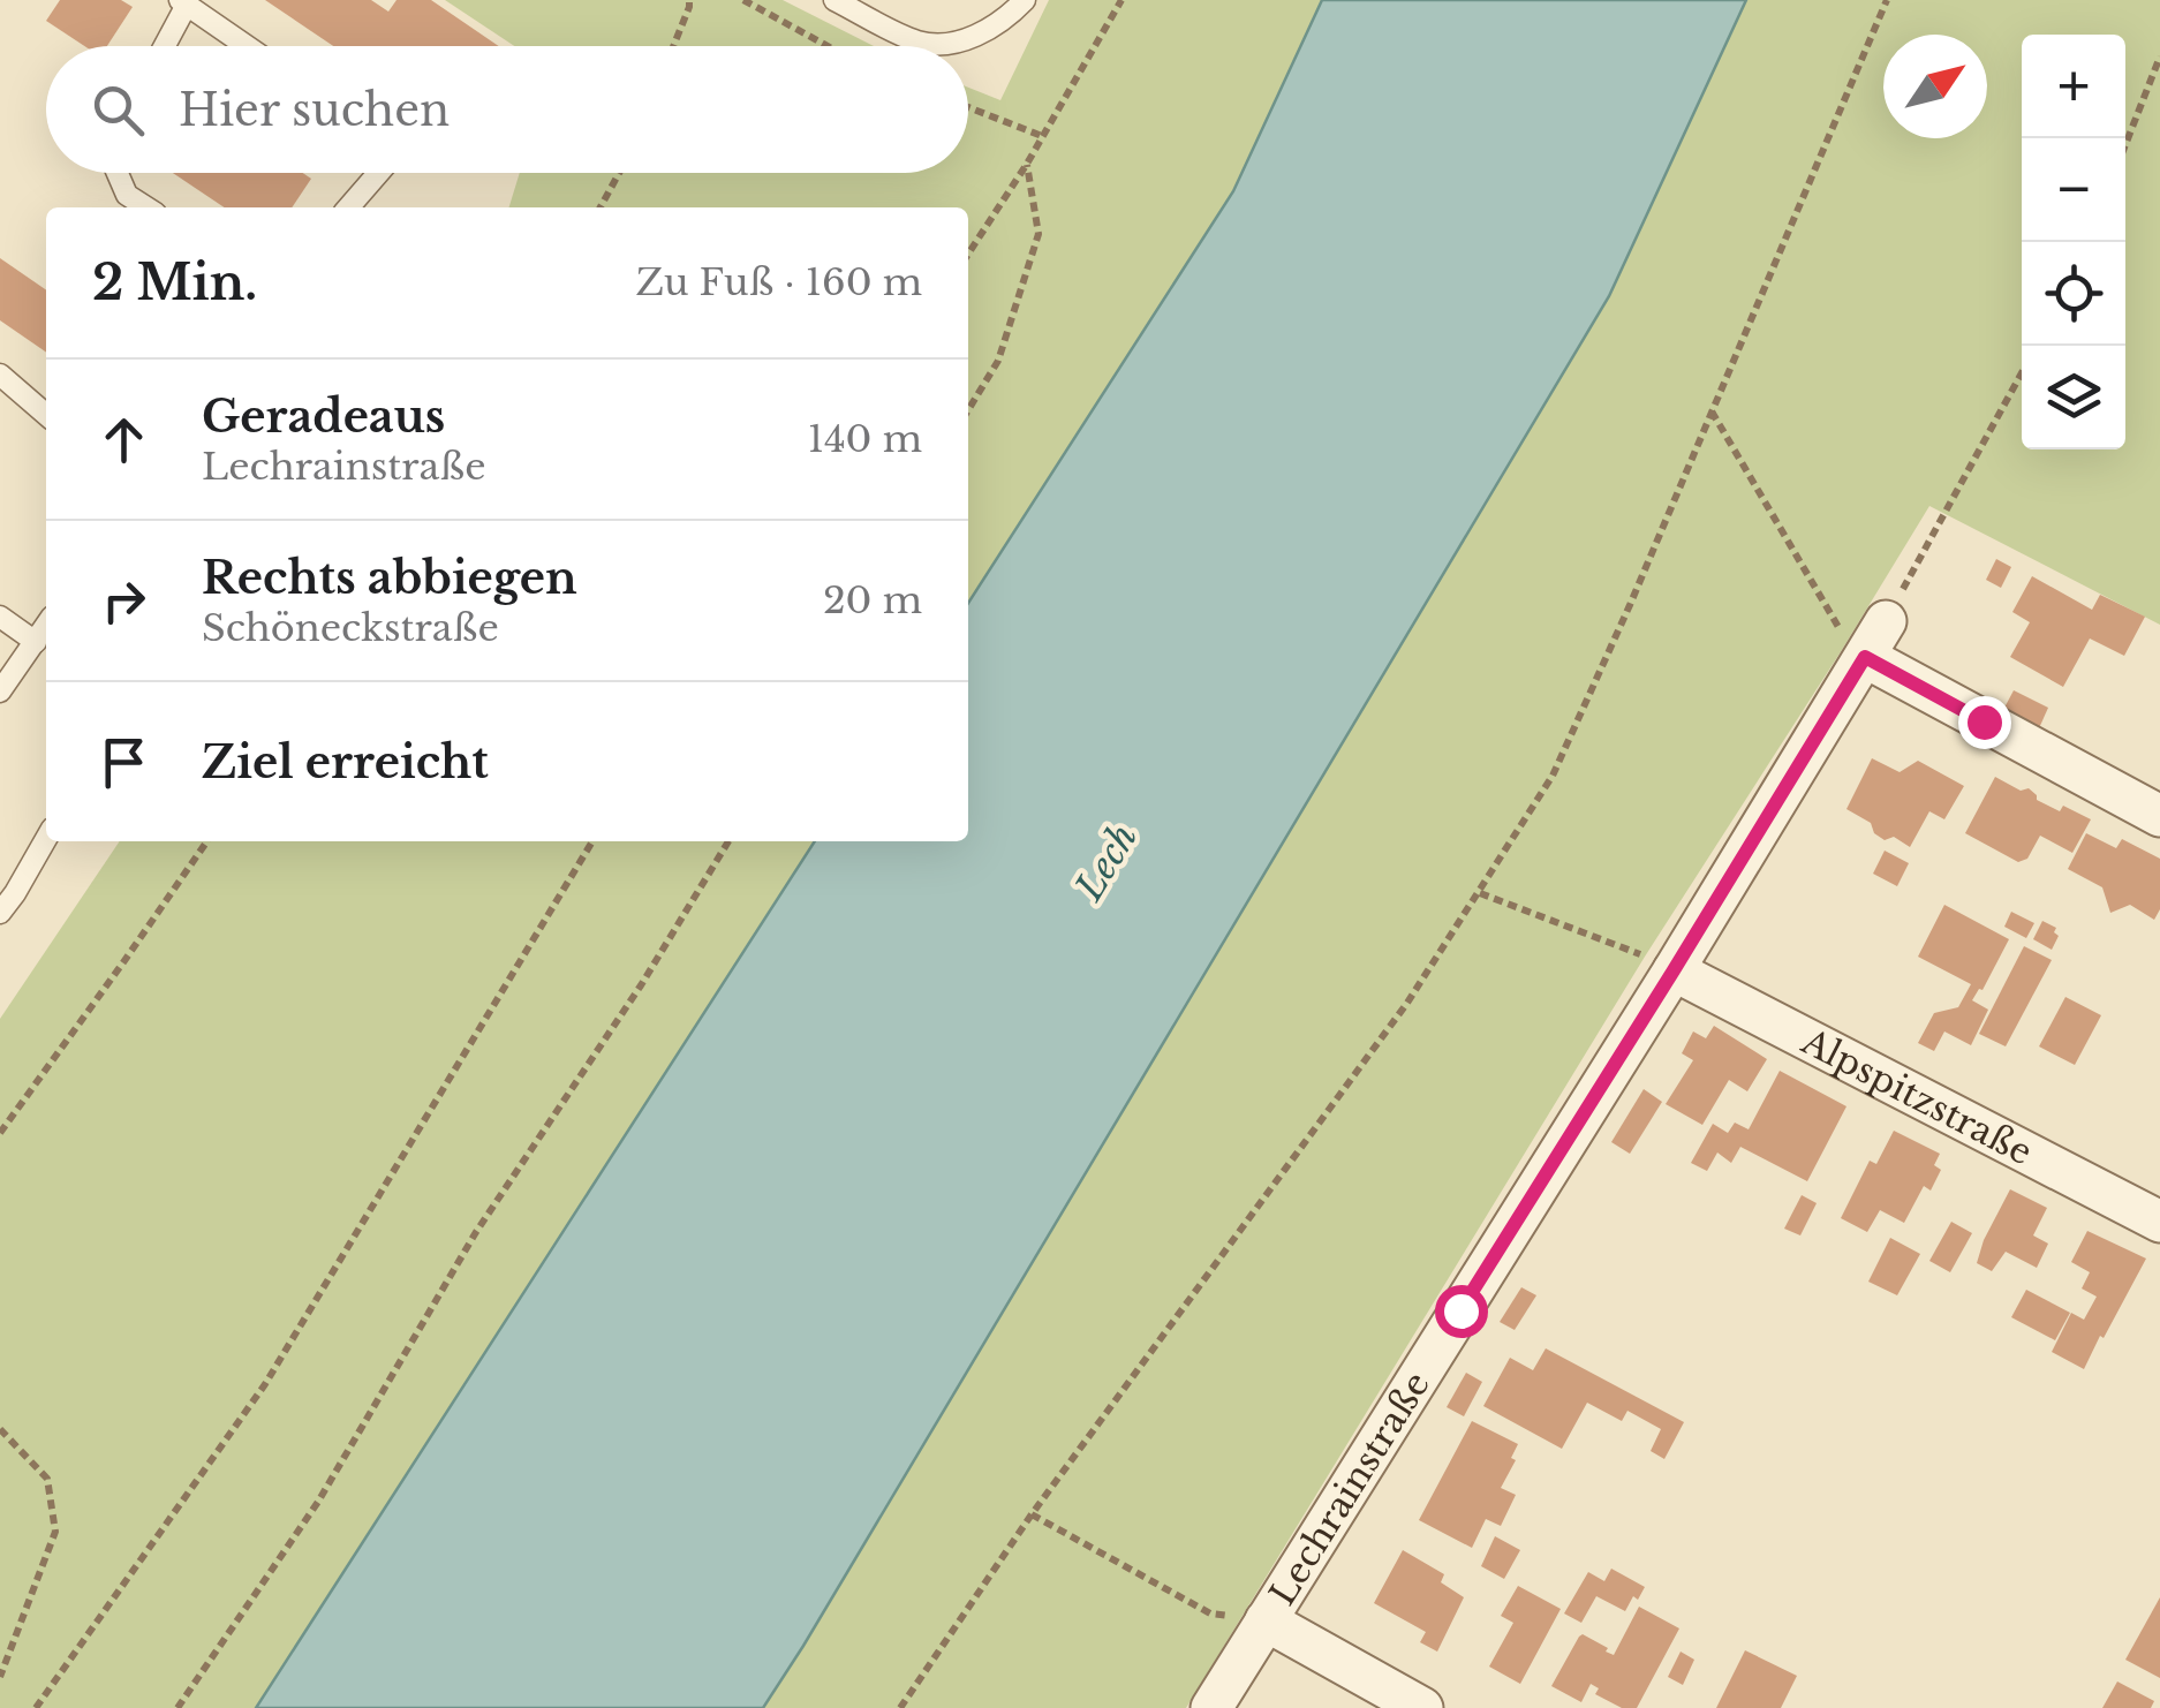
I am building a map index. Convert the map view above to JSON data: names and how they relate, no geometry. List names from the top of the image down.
{
  "streets": {
    "street": ["Alpspitzstraße", "Lechrainstraße"]
  },
  "crossings": [
    ["Alpspitzstraße", "Lechrainstraße"]
  ],
  "water": ["Lech"],
  "north": "top right",
  "page": {
    "map_buttons": ["+", "−"],
    "search": "Hier suchen",
    "heading": ["2 Min.", "Zu Fuß · 160 m"],
    "list": [
      ["Geradeaus", "Lechrainstraße", "140 m"],
      ["Rechts abbiegen", "Schöneckstraße", "20 m"],
      "Ziel erreicht"
    ]
  }
}
